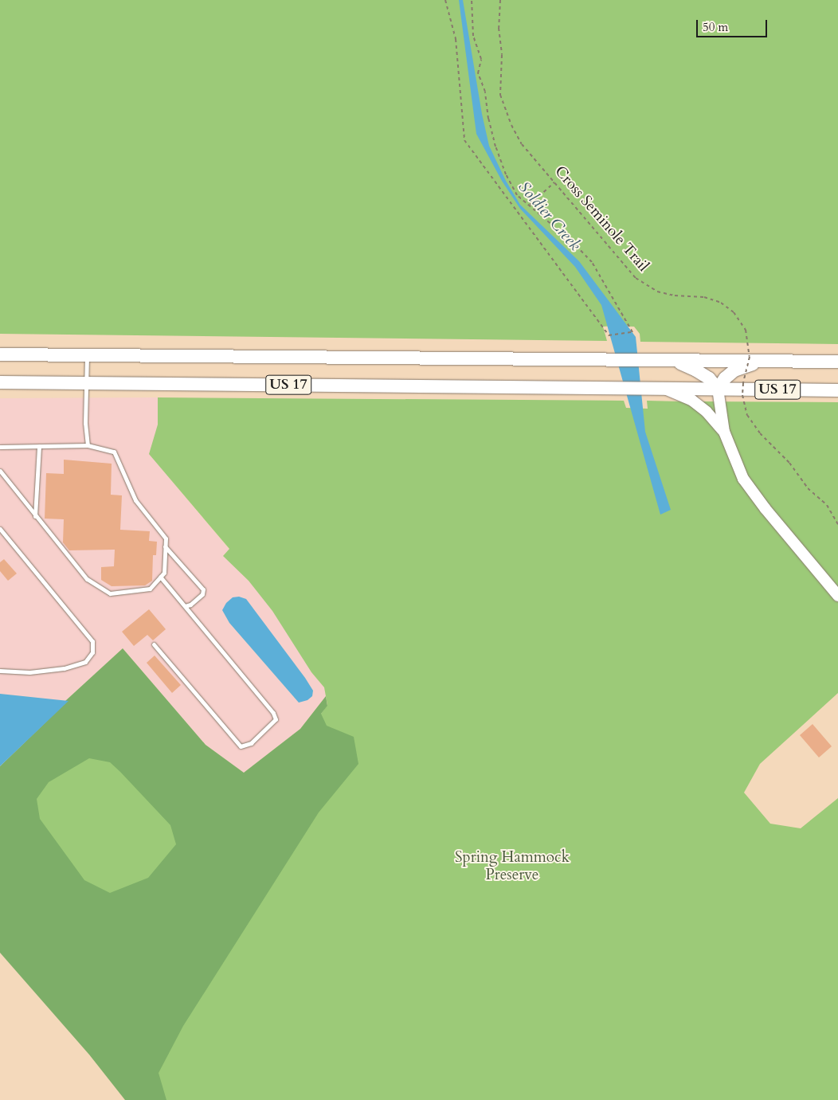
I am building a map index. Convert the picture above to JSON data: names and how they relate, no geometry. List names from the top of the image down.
{
  "streets": {
    "main road": ["US 17"],
    "path": ["Cross Seminole Trail"]
  },
  "water": ["Soldier Creek"],
  "parks": ["Spring Hammock Preserve"],
  "scale_bar": "50 m"
}
